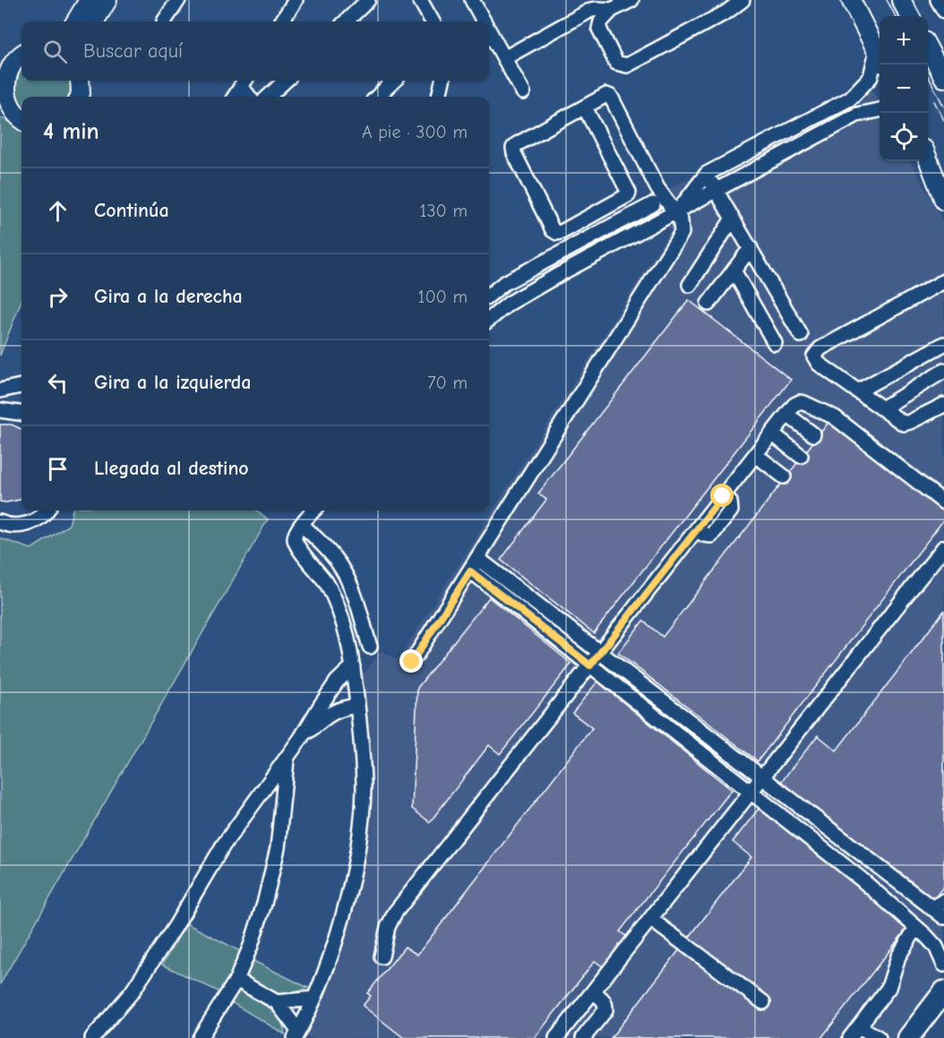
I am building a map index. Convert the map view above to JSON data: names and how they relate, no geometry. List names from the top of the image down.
{
  "page": {
    "map_buttons": ["+", "−"],
    "search": "Buscar aquí",
    "heading": ["4 min", "A pie · 300 m"],
    "list": [
      ["Continúa", "130 m"],
      ["Gira a la derecha", "100 m"],
      ["Gira a la izquierda", "70 m"],
      "Llegada al destino"
    ]
  }
}
